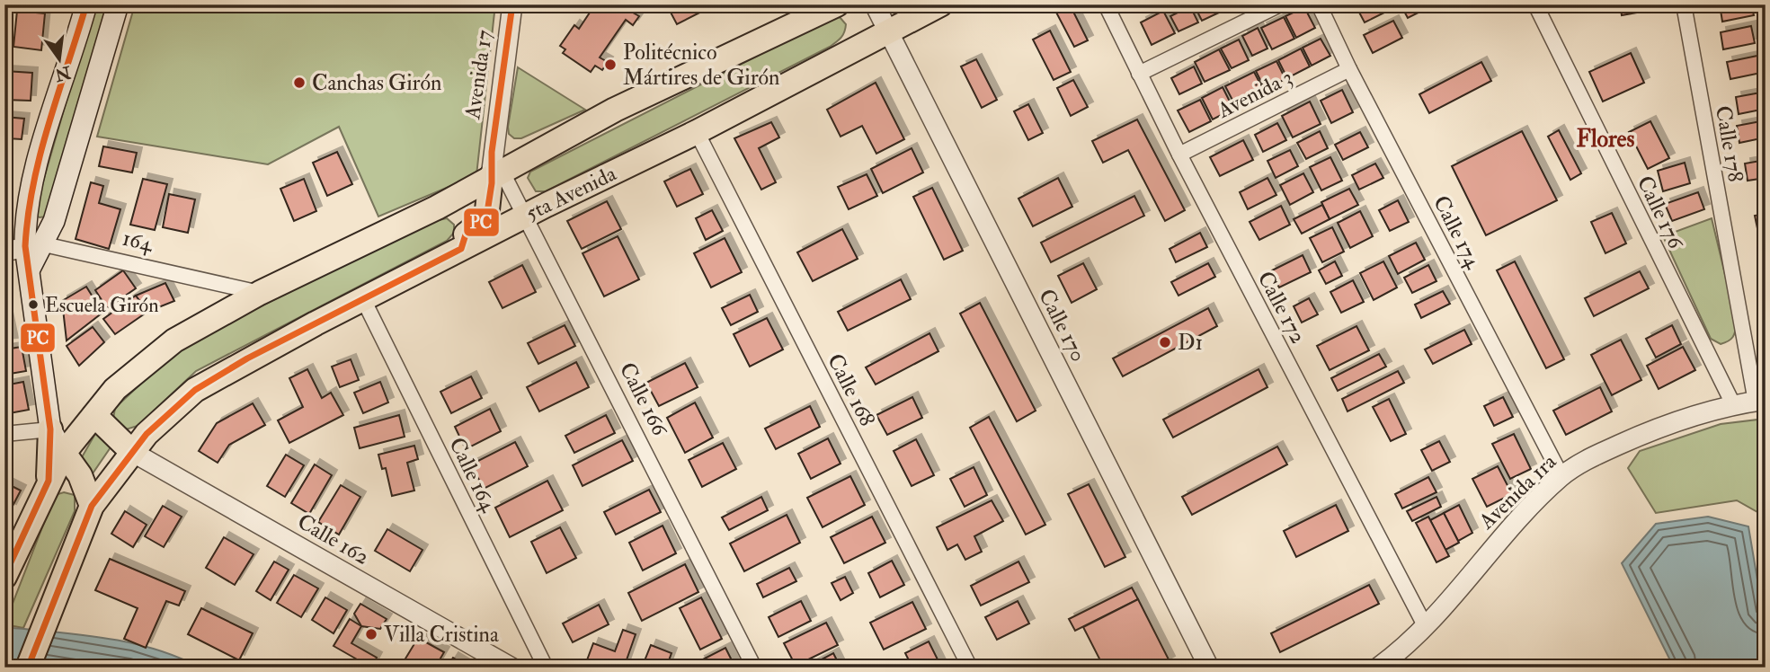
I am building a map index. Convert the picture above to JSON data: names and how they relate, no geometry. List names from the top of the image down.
{
  "streets": {
    "highway": ["5ta Avenida"],
    "street": [
      "Avenida 17",
      "Avenida 3",
      "Calle 178",
      "Calle 176",
      "Calle 174",
      "164",
      "Calle 172",
      "Calle 170",
      "Calle 168",
      "Calle 166",
      "Calle 164",
      "Avenida 1ra",
      "Calle 162"
    ]
  },
  "crossings": [
    ["Avenida 17", "Calle 166"],
    ["Avenida 3", "Calle 174"],
    ["Avenida 3", "Calle 172"],
    ["Calle 178", "Avenida 1ra"],
    ["5ta Avenida", "Calle 170"],
    ["5ta Avenida", "Calle 168"],
    ["5ta Avenida", "Calle 166"],
    ["5ta Avenida", "Calle 164"],
    ["5ta Avenida", "Calle 162"],
    ["Calle 176", "Avenida 1ra"],
    ["Calle 174", "Avenida 1ra"],
    ["Calle 172", "Avenida 1ra"]
  ],
  "districts": ["Flores"],
  "places": [
    "Politécnico Mártires de Girón",
    "Canchas Girón",
    "Escuela Girón",
    "D1",
    "Villa Cristina"
  ],
  "lines": ["transit line PC"],
  "north": "bottom"
}
